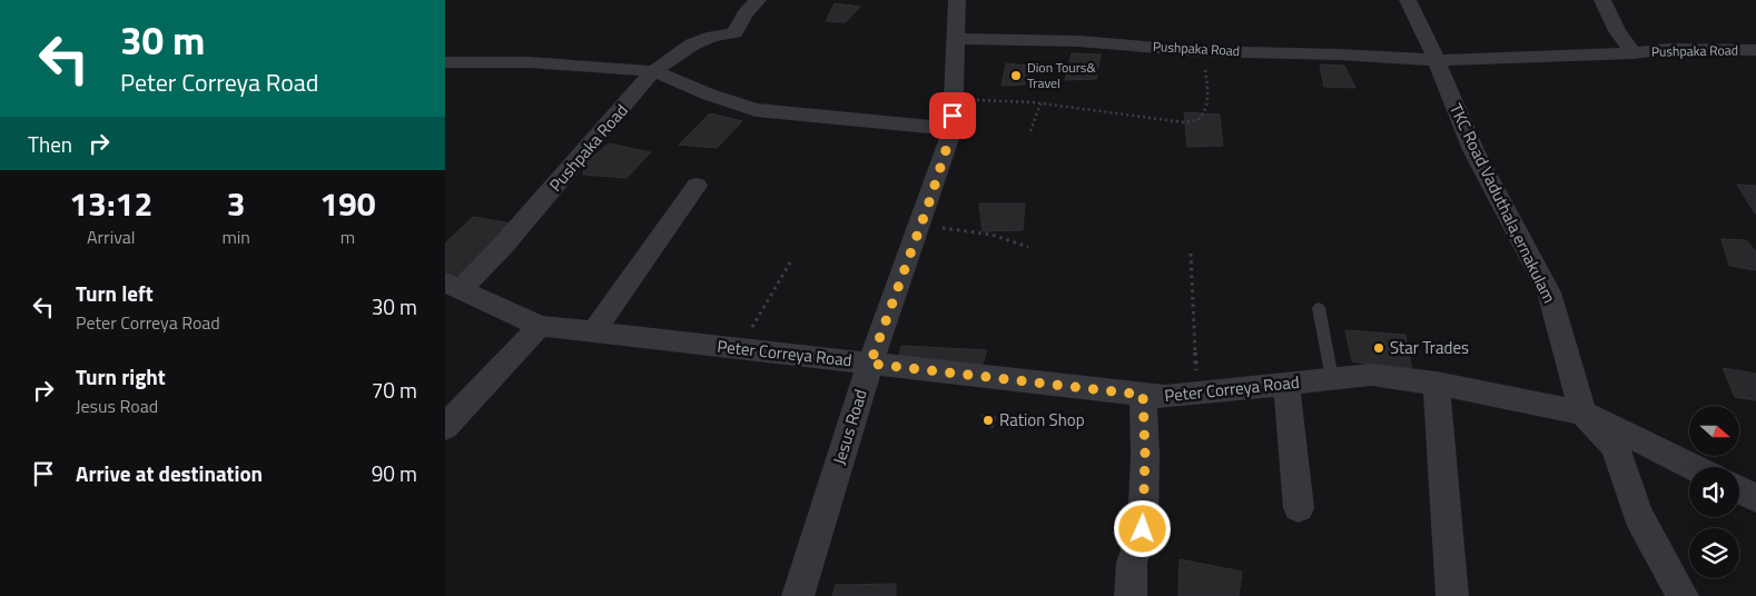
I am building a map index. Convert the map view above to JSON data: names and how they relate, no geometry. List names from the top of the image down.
{
  "streets": {
    "street": [
      "Pushpaka Road",
      "TKC Road Vaduthala,ernakulam",
      "Peter Correya Road",
      "Jesus Road"
    ]
  },
  "crossings": [
    ["Pushpaka Road", "TKC Road Vaduthala,ernakulam"],
    ["Pushpaka Road", "Peter Correya Road"],
    ["Pushpaka Road", "Jesus Road"],
    ["TKC Road Vaduthala,ernakulam", "Peter Correya Road"],
    ["Peter Correya Road", "Jesus Road"]
  ],
  "places": ["Dion Tours& Travel", "Star Trades", "Ration Shop"],
  "north": "right",
  "page": {
    "turn": ["30 m", "Peter Correya Road"],
    "then": "Then",
    "eta": [
      "13:12",
      "Arrival",
      "3",
      "min",
      "190",
      "m"
    ],
    "list": [
      {
        "name": "Turn left",
        "note": "Peter Correya Road",
        "value": "30 m"
      },
      {
        "name": "Turn right",
        "note": "Jesus Road",
        "value": "70 m"
      },
      {
        "name": "Arrive at destination",
        "value": "90 m"
      }
    ]
  }
}
